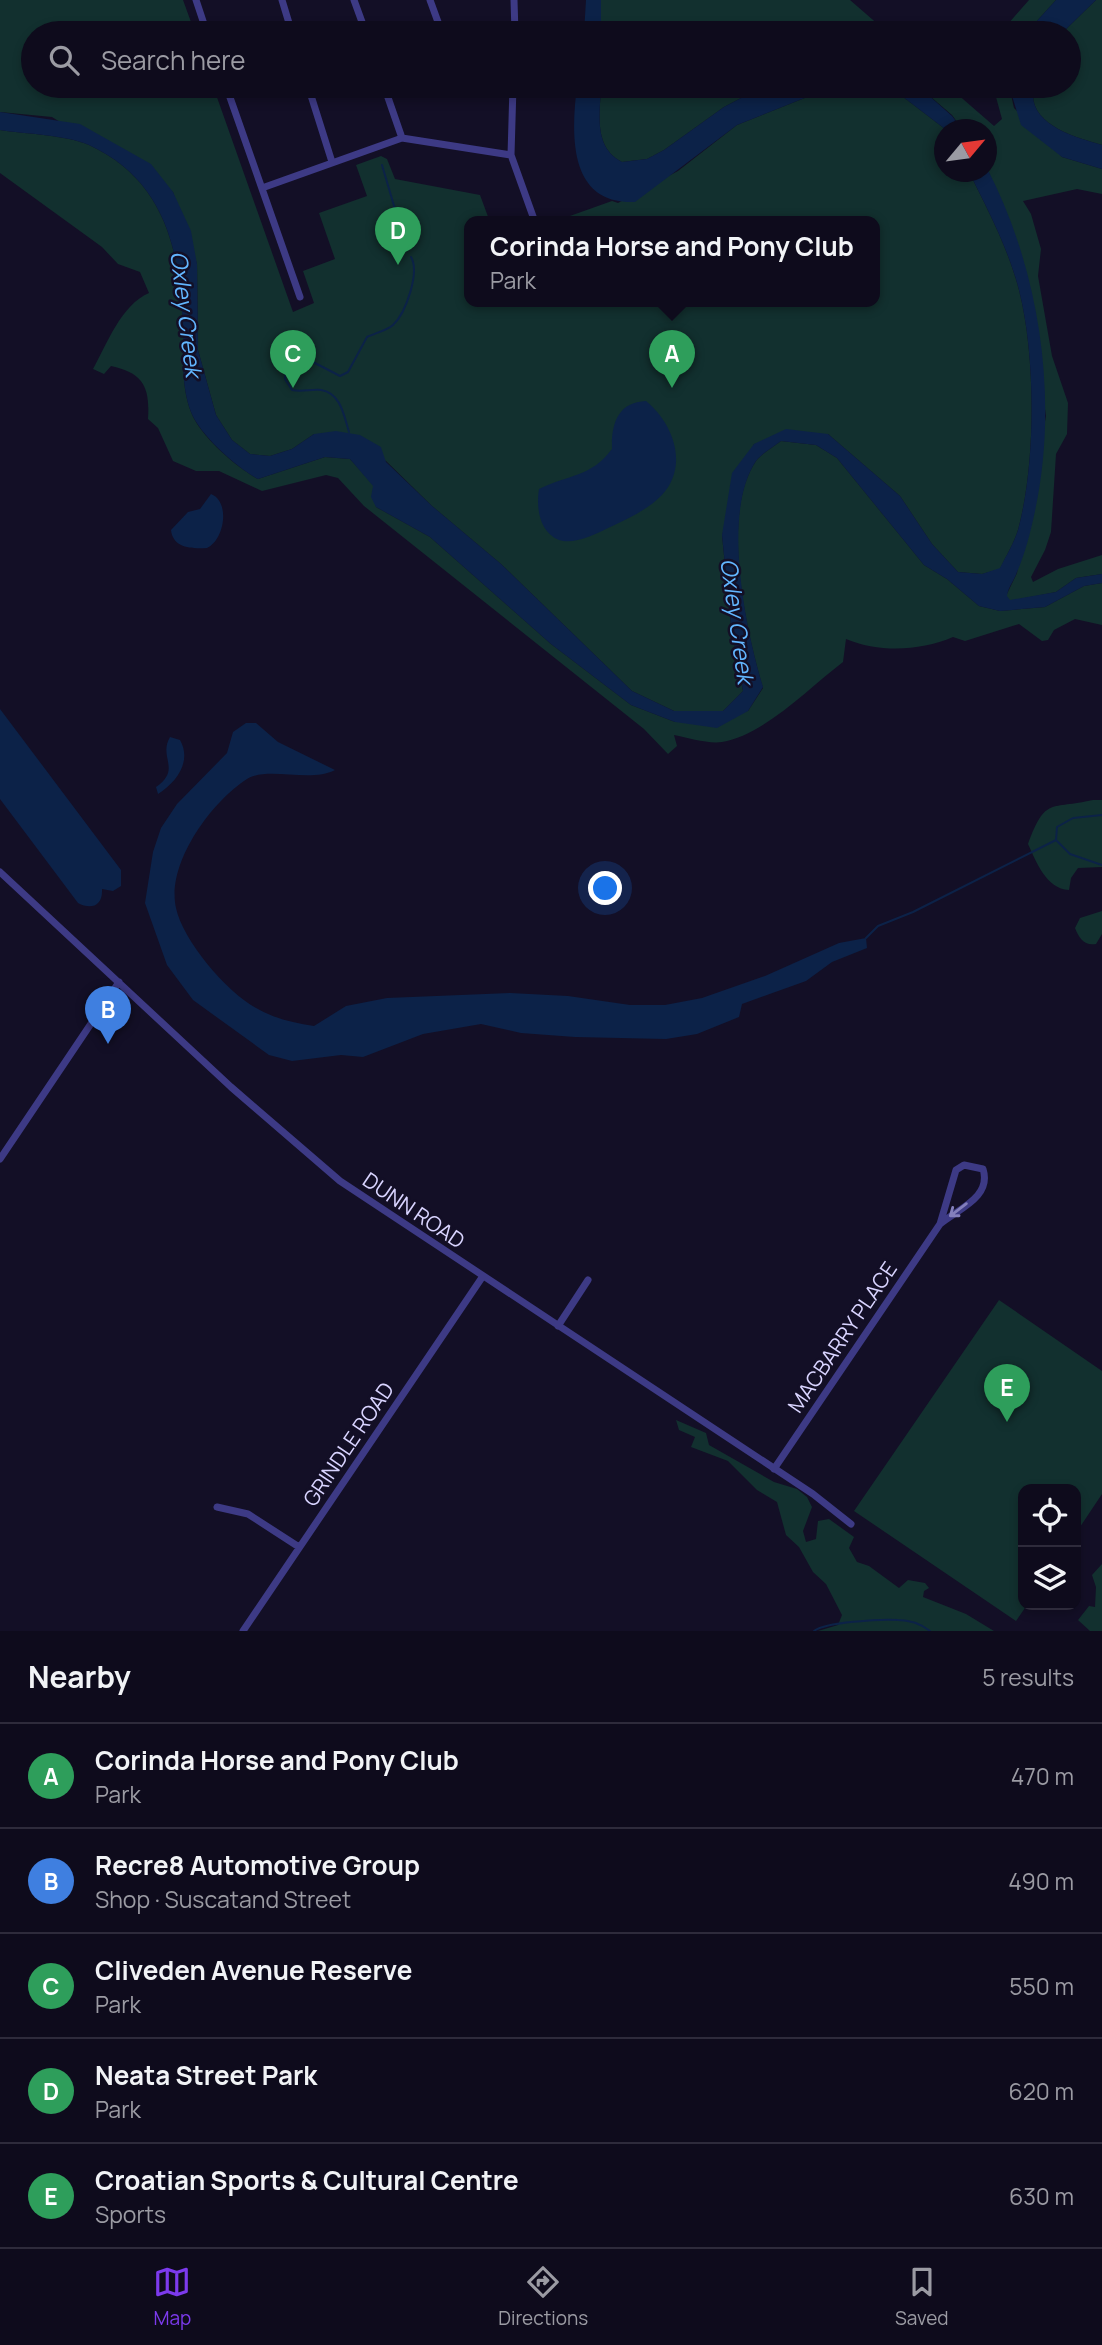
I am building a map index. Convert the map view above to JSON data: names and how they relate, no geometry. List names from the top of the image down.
{
  "streets": {
    "street": ["DUNN ROAD", "MACBARRY PLACE", "GRINDLE ROAD"]
  },
  "crossings": [
    ["DUNN ROAD", "MACBARRY PLACE"],
    ["DUNN ROAD", "GRINDLE ROAD"]
  ],
  "water": ["Oxley Creek"],
  "north": "top right",
  "page": {
    "search": "Search here",
    "pins": [
      "D",
      "A",
      "C",
      "B",
      "E"
    ],
    "popup": ["Corinda Horse and Pony Club", "Park"],
    "heading": ["Nearby", "5 results"],
    "list": [
      {
        "mark": "A",
        "name": "Corinda Horse and Pony Club",
        "note": "Park",
        "value": "470 m"
      },
      {
        "mark": "B",
        "name": "Recre8 Automotive Group",
        "note": "Shop · Suscatand Street",
        "value": "490 m"
      },
      {
        "mark": "C",
        "name": "Cliveden Avenue Reserve",
        "note": "Park",
        "value": "550 m"
      },
      {
        "mark": "D",
        "name": "Neata Street Park",
        "note": "Park",
        "value": "620 m"
      },
      {
        "mark": "E",
        "name": "Croatian Sports & Cultural Centre",
        "note": "Sports",
        "value": "630 m"
      }
    ],
    "nav": ["Map", "Directions", "Saved"]
  }
}
